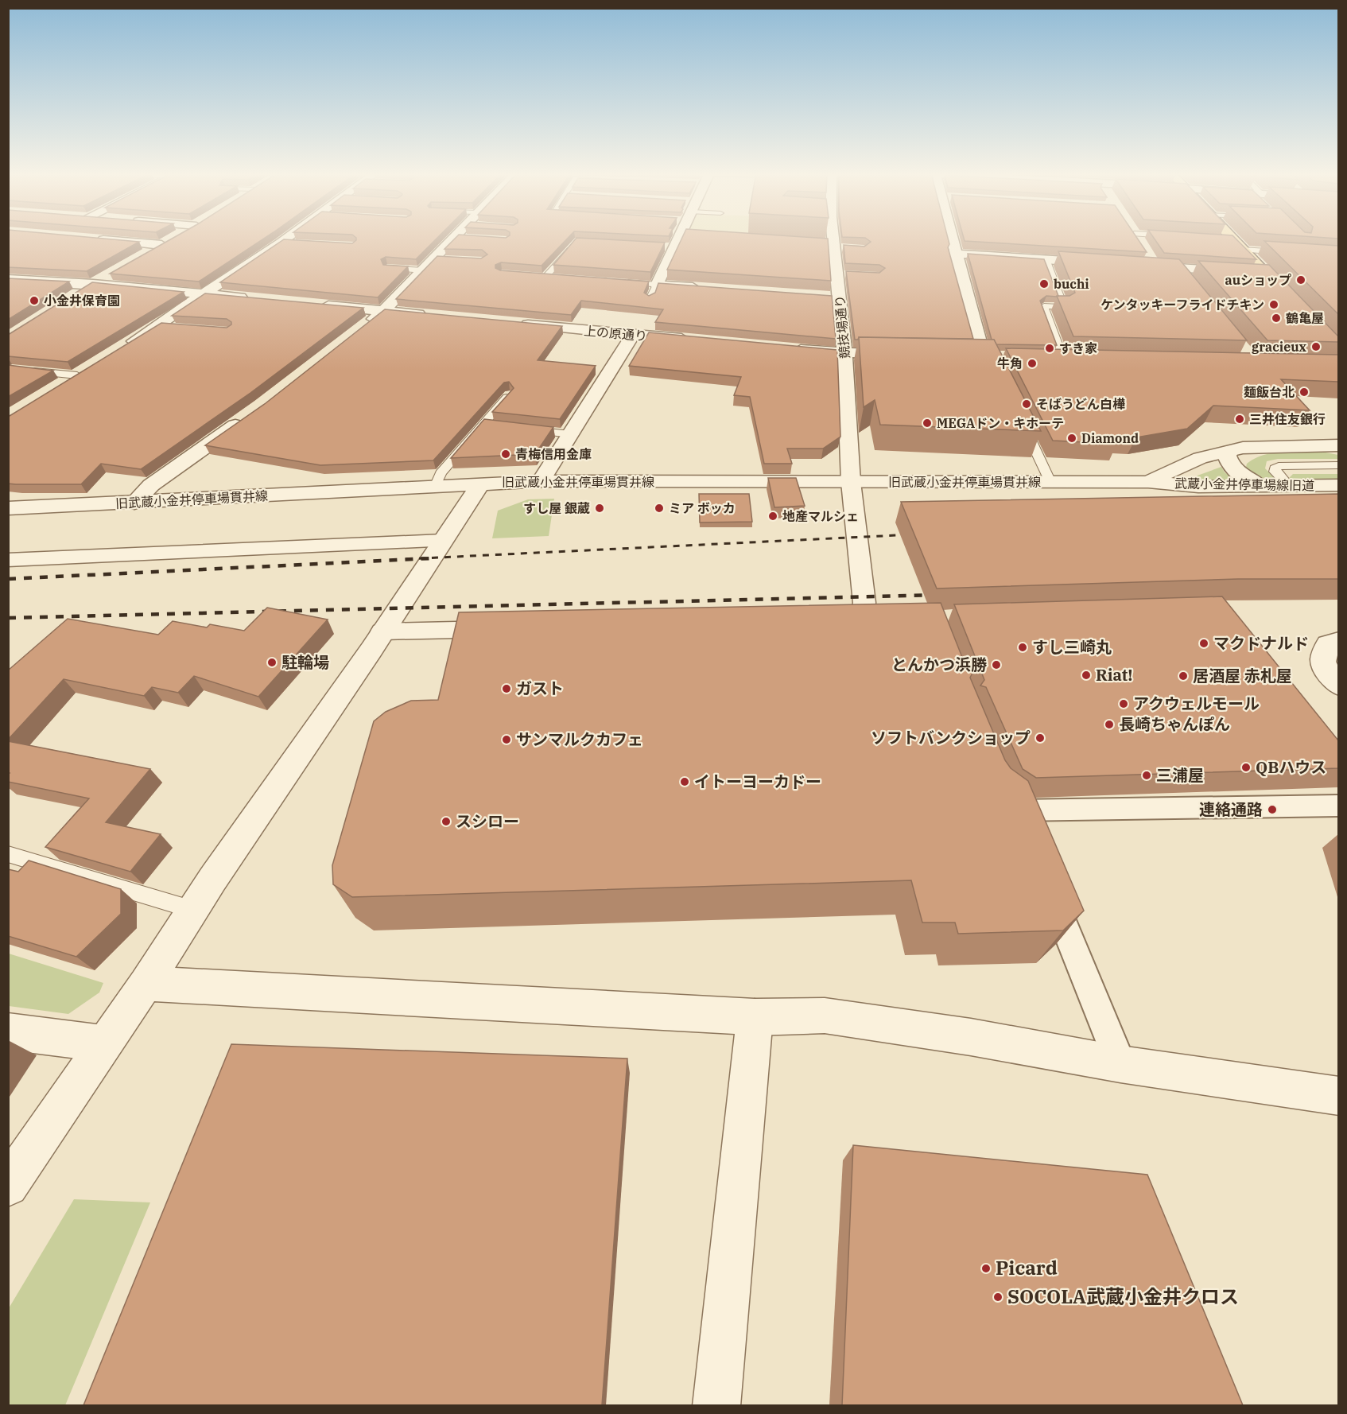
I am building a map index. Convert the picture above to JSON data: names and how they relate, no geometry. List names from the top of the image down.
{
  "streets": {
    "street": [
      "競技場通り",
      "上の原通り",
      "旧武蔵小金井停車場貫井線",
      "武蔵小金井停車場線旧道"
    ]
  },
  "crossings": [
    ["競技場通り", "旧武蔵小金井停車場貫井線"],
    ["旧武蔵小金井停車場貫井線", "武蔵小金井停車場線旧道"]
  ],
  "places": [
    "auショップ",
    "buchi",
    "小金井保育園",
    "ケンタッキーフライドチキン",
    "鶴亀屋",
    "gracieux",
    "すき家",
    "牛角",
    "麺飯台北",
    "そばうどん白樺",
    "三井住友銀行",
    "MEGAドン・キホーテ",
    "Diamond",
    "青梅信用金庫",
    "すし屋 銀蔵",
    "ミア ボッカ",
    "地産マルシェ",
    "マクドナルド",
    "すし三崎丸",
    "駐輪場",
    "とんかつ浜勝",
    "Riat!",
    "居酒屋 赤札屋",
    "ガスト",
    "アクウェルモール",
    "長崎ちゃんぽん",
    "ソフトバンクショップ",
    "サンマルクカフェ",
    "QBハウス",
    "三浦屋",
    "イトーヨーカドー",
    "連絡通路",
    "スシロー",
    "Picard",
    "SOCOLA武蔵小金井クロス"
  ]
}
